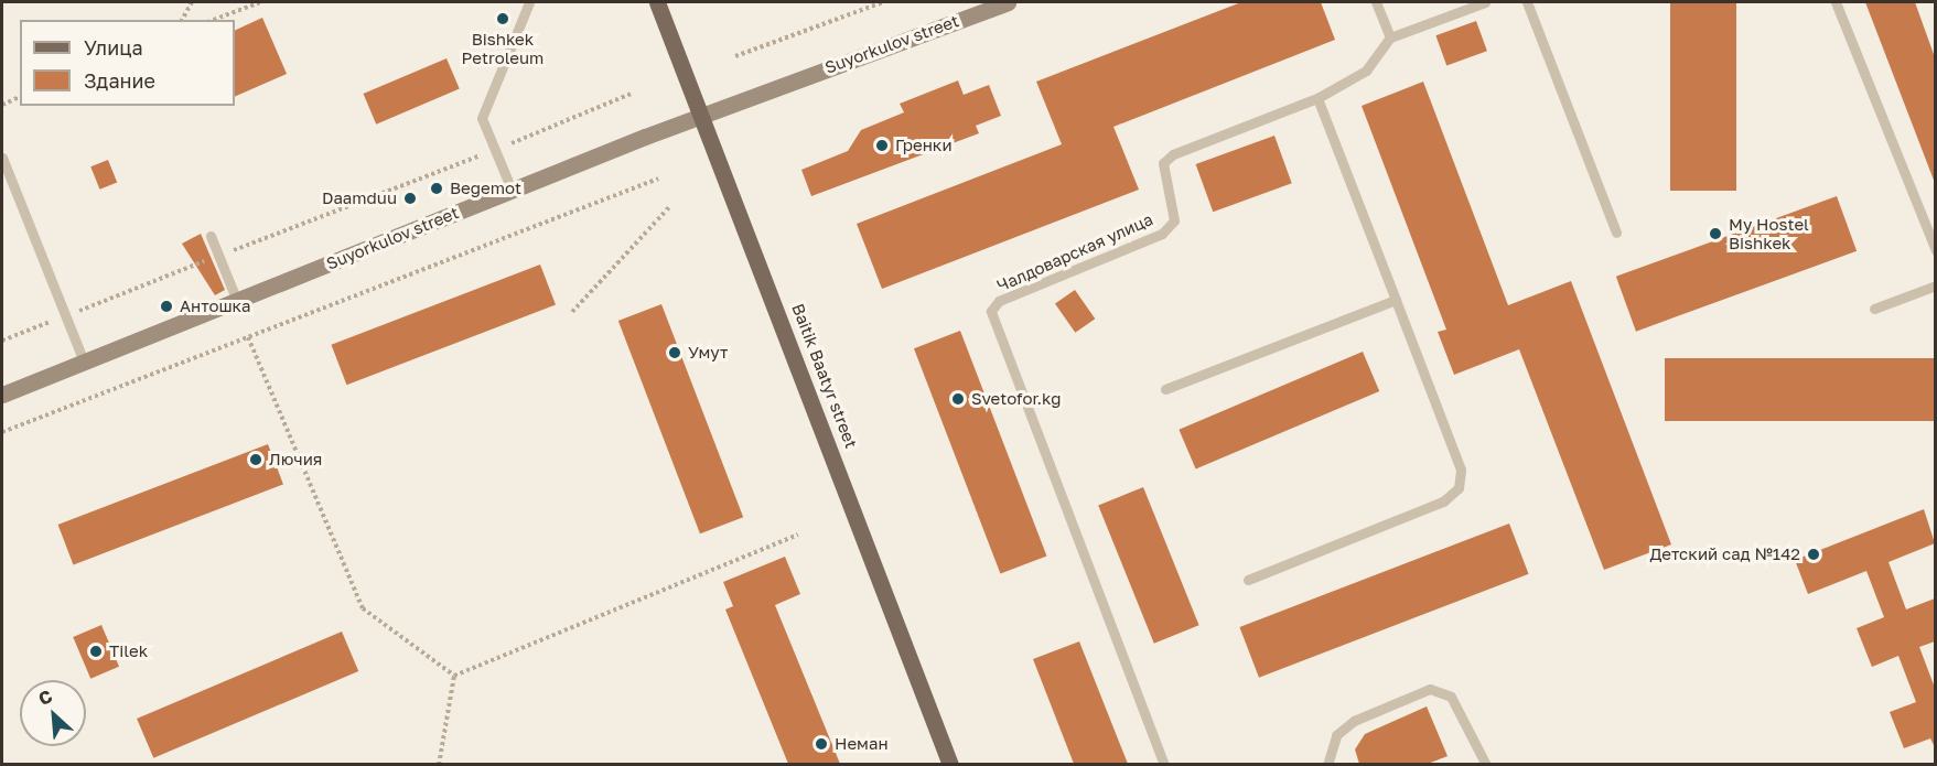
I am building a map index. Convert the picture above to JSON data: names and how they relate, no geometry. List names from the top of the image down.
{
  "streets": {
    "main road": ["Baitik Baatyr street"],
    "street": ["Suyorkulov street"],
    "lane": ["Чалдоварская улица"]
  },
  "crossings": [
    ["Suyorkulov street", "Baitik Baatyr street"]
  ],
  "places": [
    "Bishkek Petroleum",
    "Гренки",
    "Begemot",
    "Daamduu",
    "My Hostel Bishkek",
    "Антошка",
    "Умут",
    "Svetofor.kg",
    "Лючия",
    "Детский сад №142",
    "Tilek",
    "Неман"
  ],
  "legend": ["Улица", "Здание"],
  "north": "top left"
}
